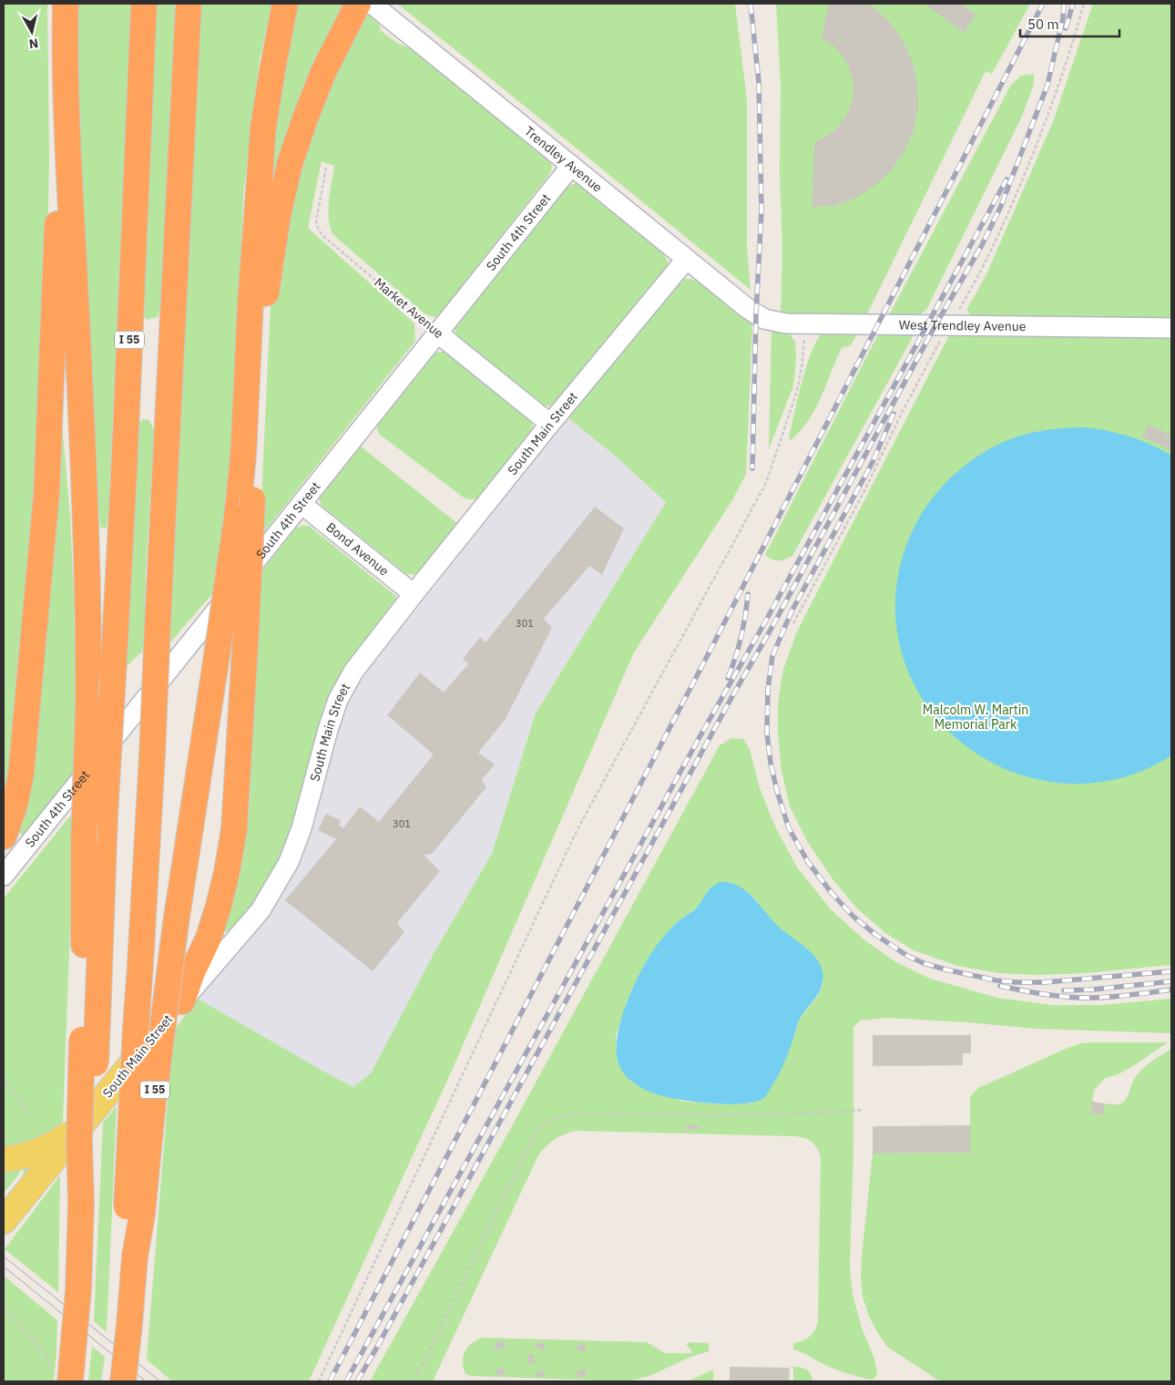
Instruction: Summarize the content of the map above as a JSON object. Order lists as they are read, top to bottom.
{
  "streets": {
    "highway": ["I 55"],
    "main road": ["South Main Street"],
    "street": [
      "Trendley Avenue",
      "South 4th Street",
      "Market Avenue",
      "West Trendley Avenue",
      "Bond Avenue"
    ]
  },
  "crossings": [
    ["Trendley Avenue", "South 4th Street"],
    ["Trendley Avenue", "West Trendley Avenue"],
    ["Trendley Avenue", "South Main Street"],
    ["South 4th Street", "Market Avenue"],
    ["South 4th Street", "Bond Avenue"],
    ["Market Avenue", "South Main Street"],
    ["South Main Street", "Bond Avenue"]
  ],
  "parks": ["Malcolm W. Martin Memorial Park"],
  "house_numbers": ["301", "301"],
  "scale_bar": "50 m",
  "north": "bottom"
}
